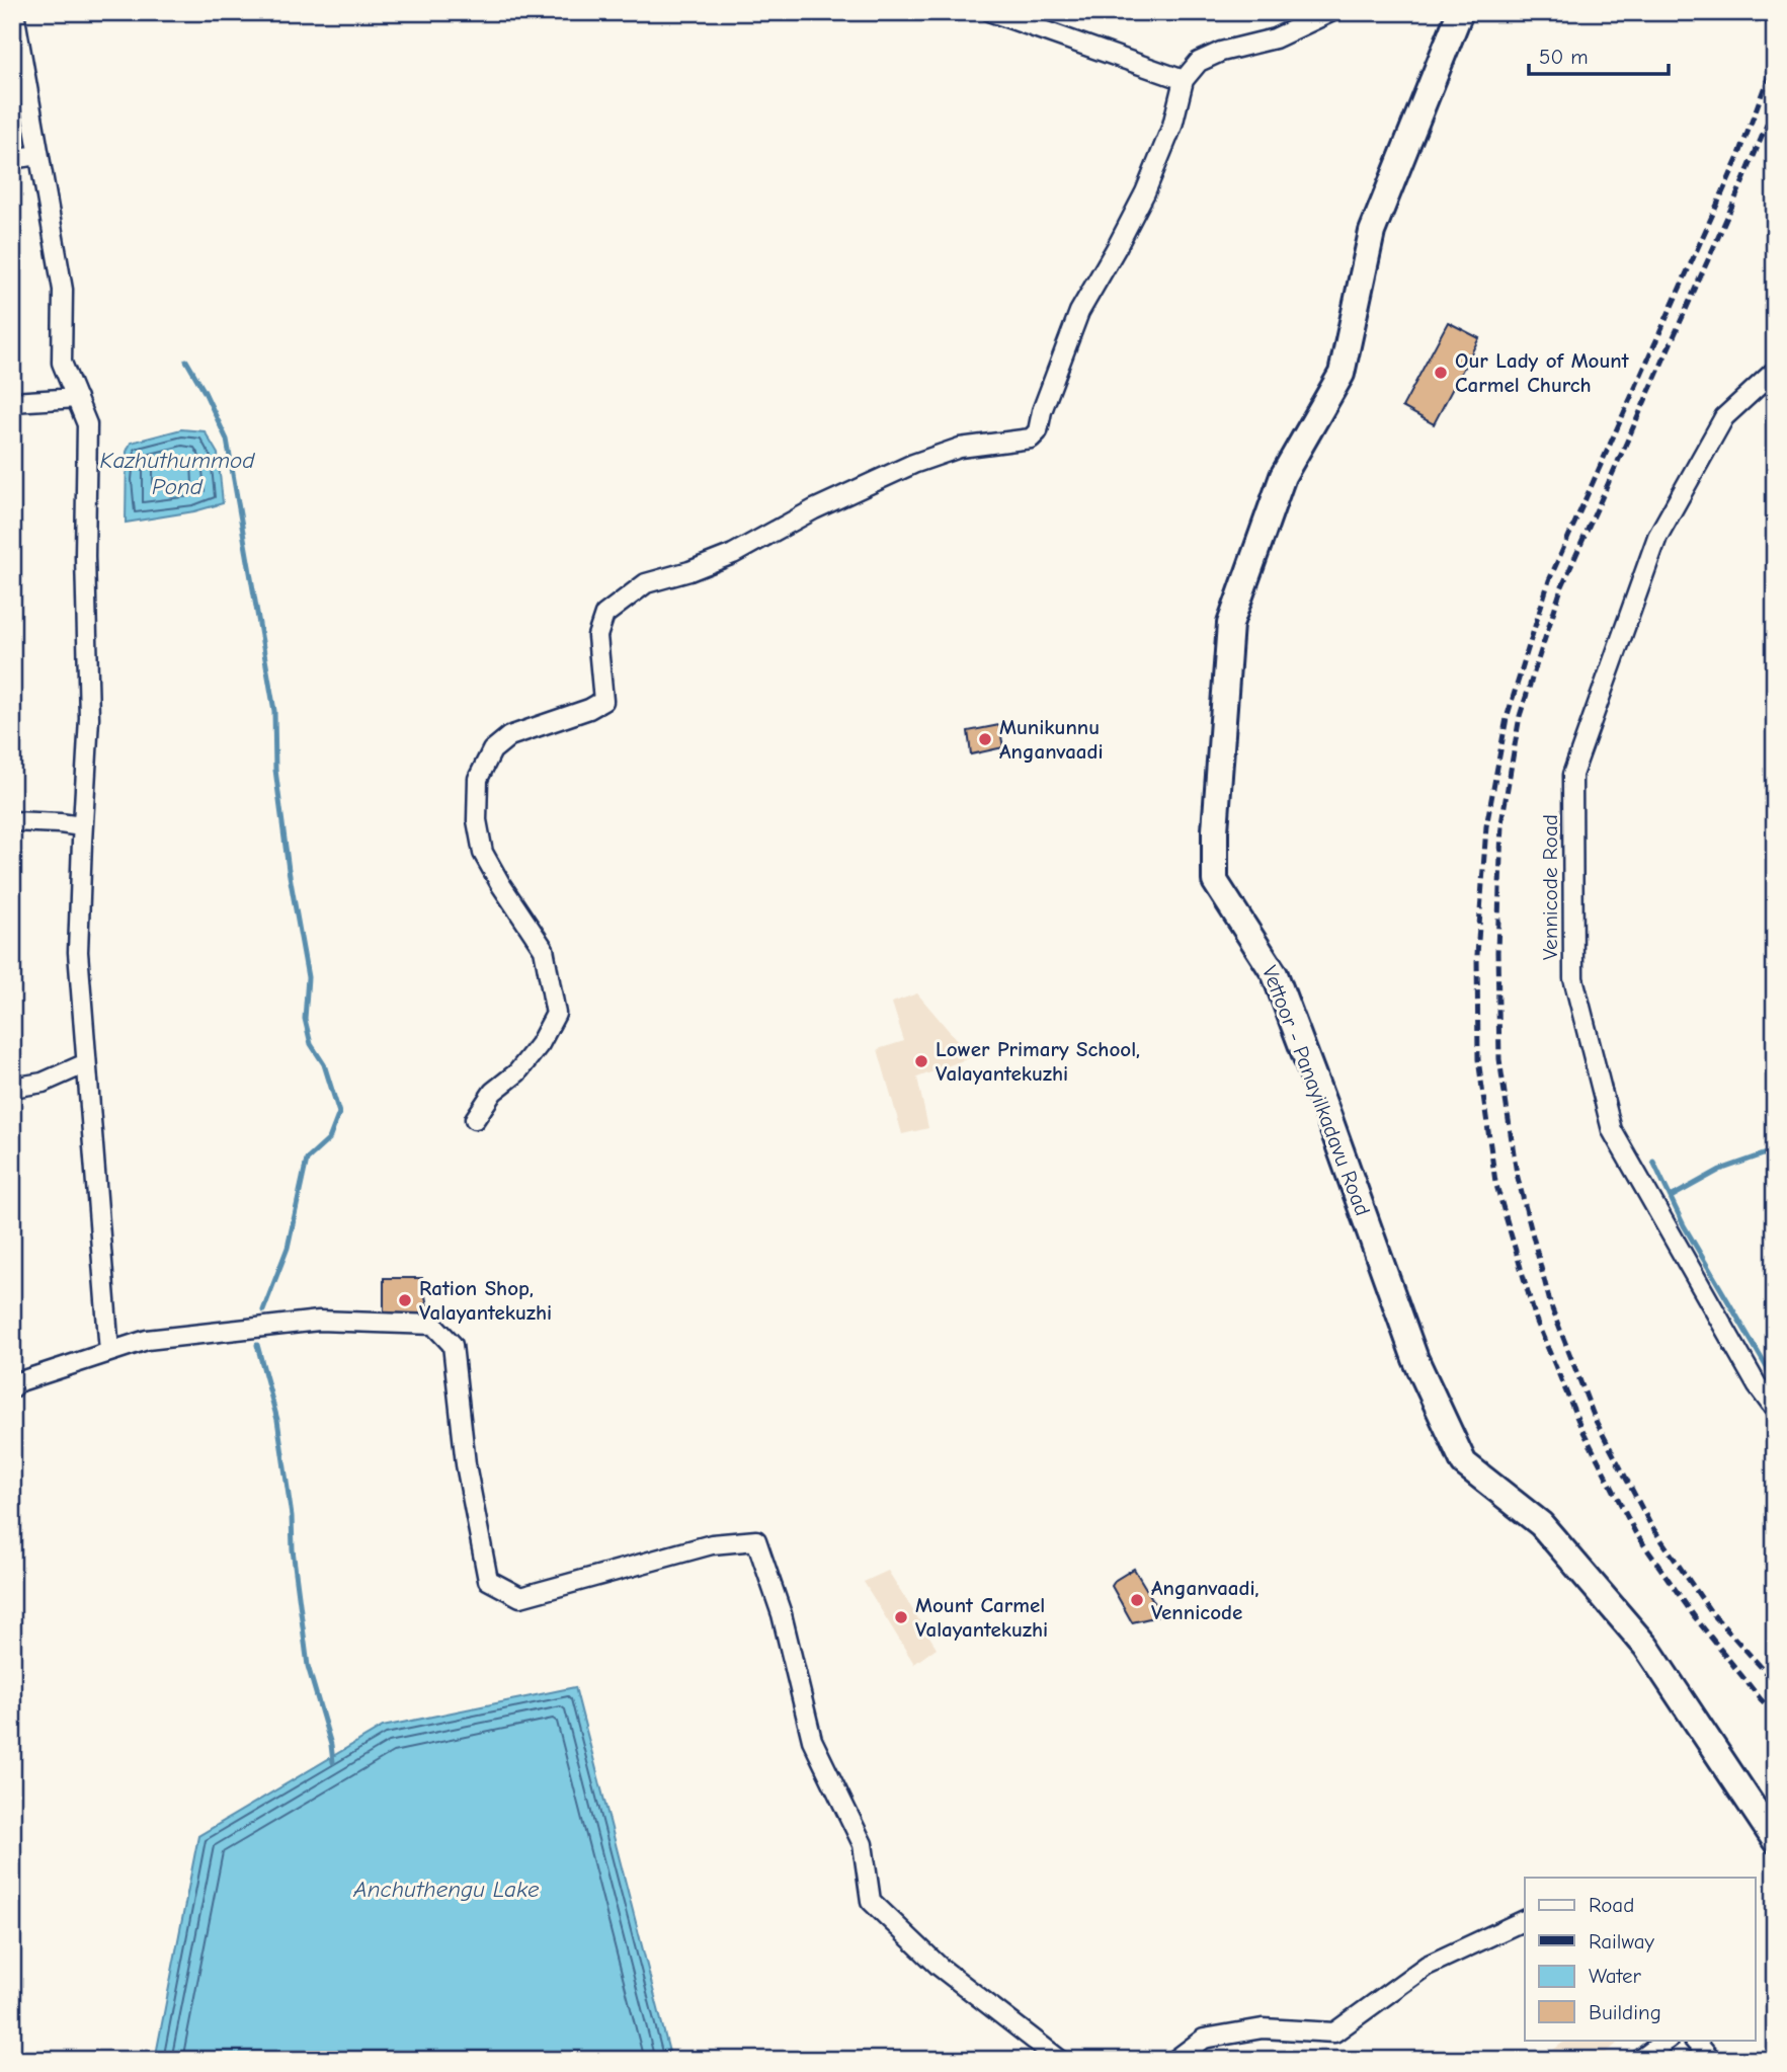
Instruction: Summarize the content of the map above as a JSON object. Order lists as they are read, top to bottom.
{
  "streets": {
    "main road": ["Vettoor - Panayilkadavu Road"],
    "street": ["Vennicode Road"]
  },
  "water": ["Kazhuthummod Pond", "Anchuthengu Lake"],
  "places": [
    "Our Lady of Mount Carmel Church",
    "Munikunnu Anganvaadi",
    "Lower Primary School, Valayantekuzhi",
    "Ration Shop, Valayantekuzhi",
    "Anganvaadi, Vennicode",
    "Mount Carmel Valayantekuzhi"
  ],
  "legend": [
    "Road",
    "Railway",
    "Water",
    "Building"
  ],
  "scale_bar": "50 m"
}
